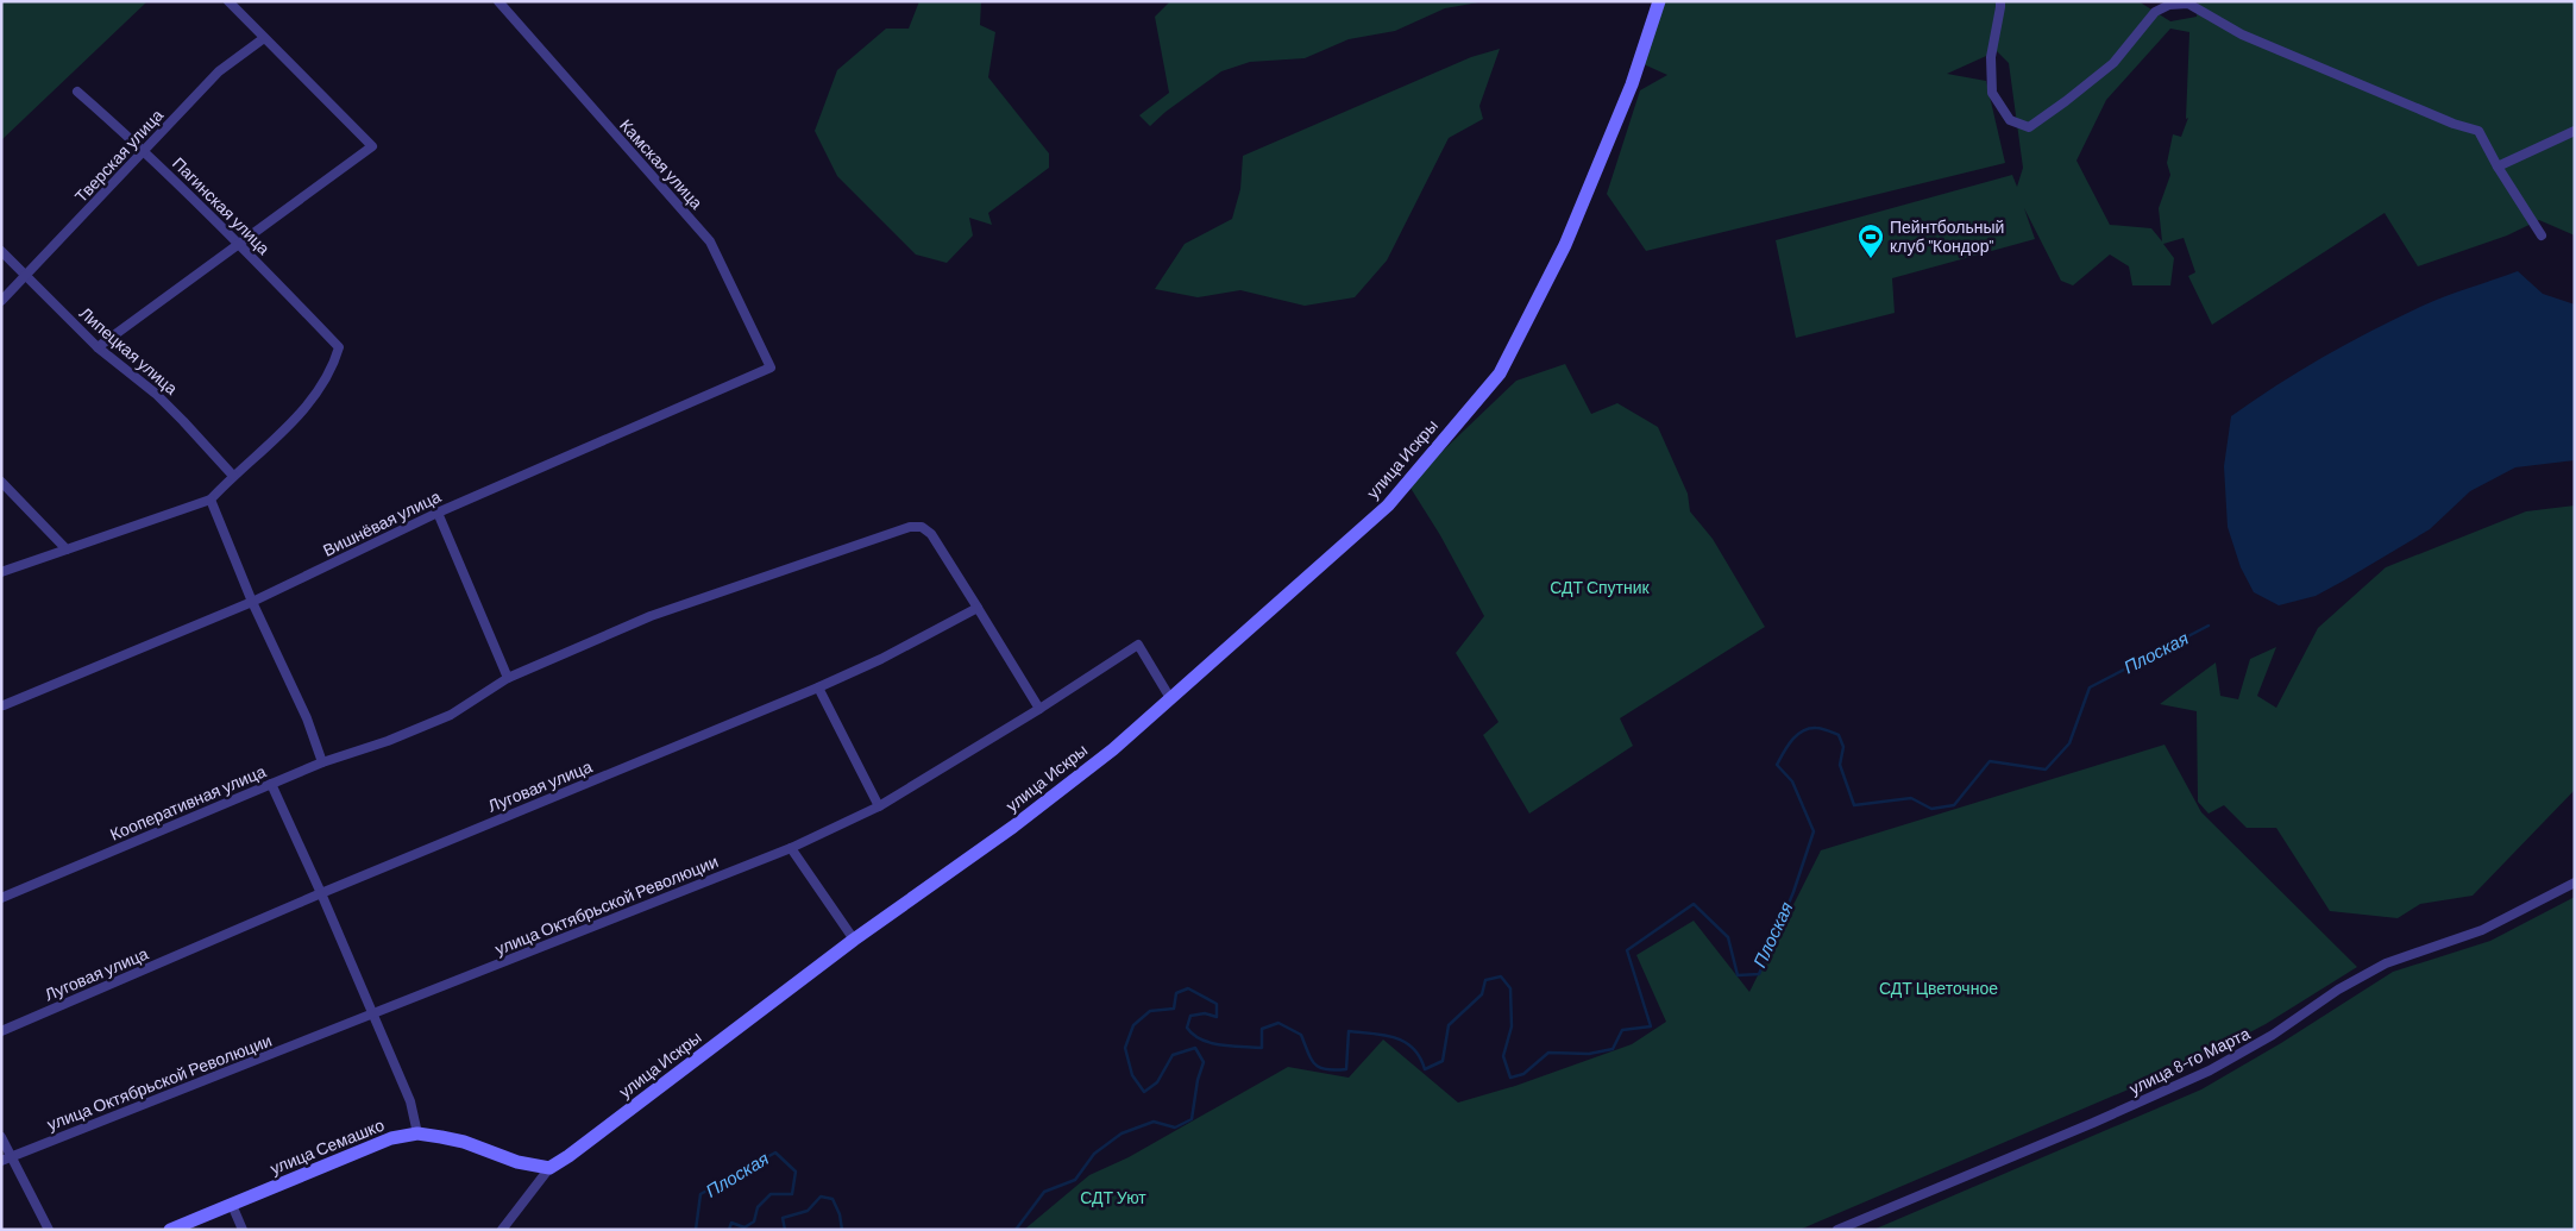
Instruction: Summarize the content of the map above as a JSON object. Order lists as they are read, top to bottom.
{
  "streets": {
    "main road": ["улица Искры", "улица Семашко"],
    "street": [
      "Тверская улица",
      "Камская улица",
      "Пагинская улица",
      "Липецкая улица",
      "Вишнёвая улица",
      "Луговая улица",
      "Кооперативная улица",
      "улица Октябрьской Революции",
      "улица 8-го Марта"
    ]
  },
  "crossings": [
    ["Тверская улица", "Пагинская улица"],
    ["Тверская улица", "Липецкая улица"],
    ["Камская улица", "Вишнёвая улица"],
    ["Пагинская улица", "Липецкая улица"],
    ["улица Искры", "улица Октябрьской Революции"],
    ["улица Искры", "улица Семашко"],
    ["Луговая улица", "Кооперативная улица"]
  ],
  "water": ["Плоская"],
  "parks": ["СДТ Спутник", "СДТ Цветочное", "СДТ Уют"],
  "places": {
    "sports": ["Пейнтбольный клуб \"Кондор\""]
  }
}
